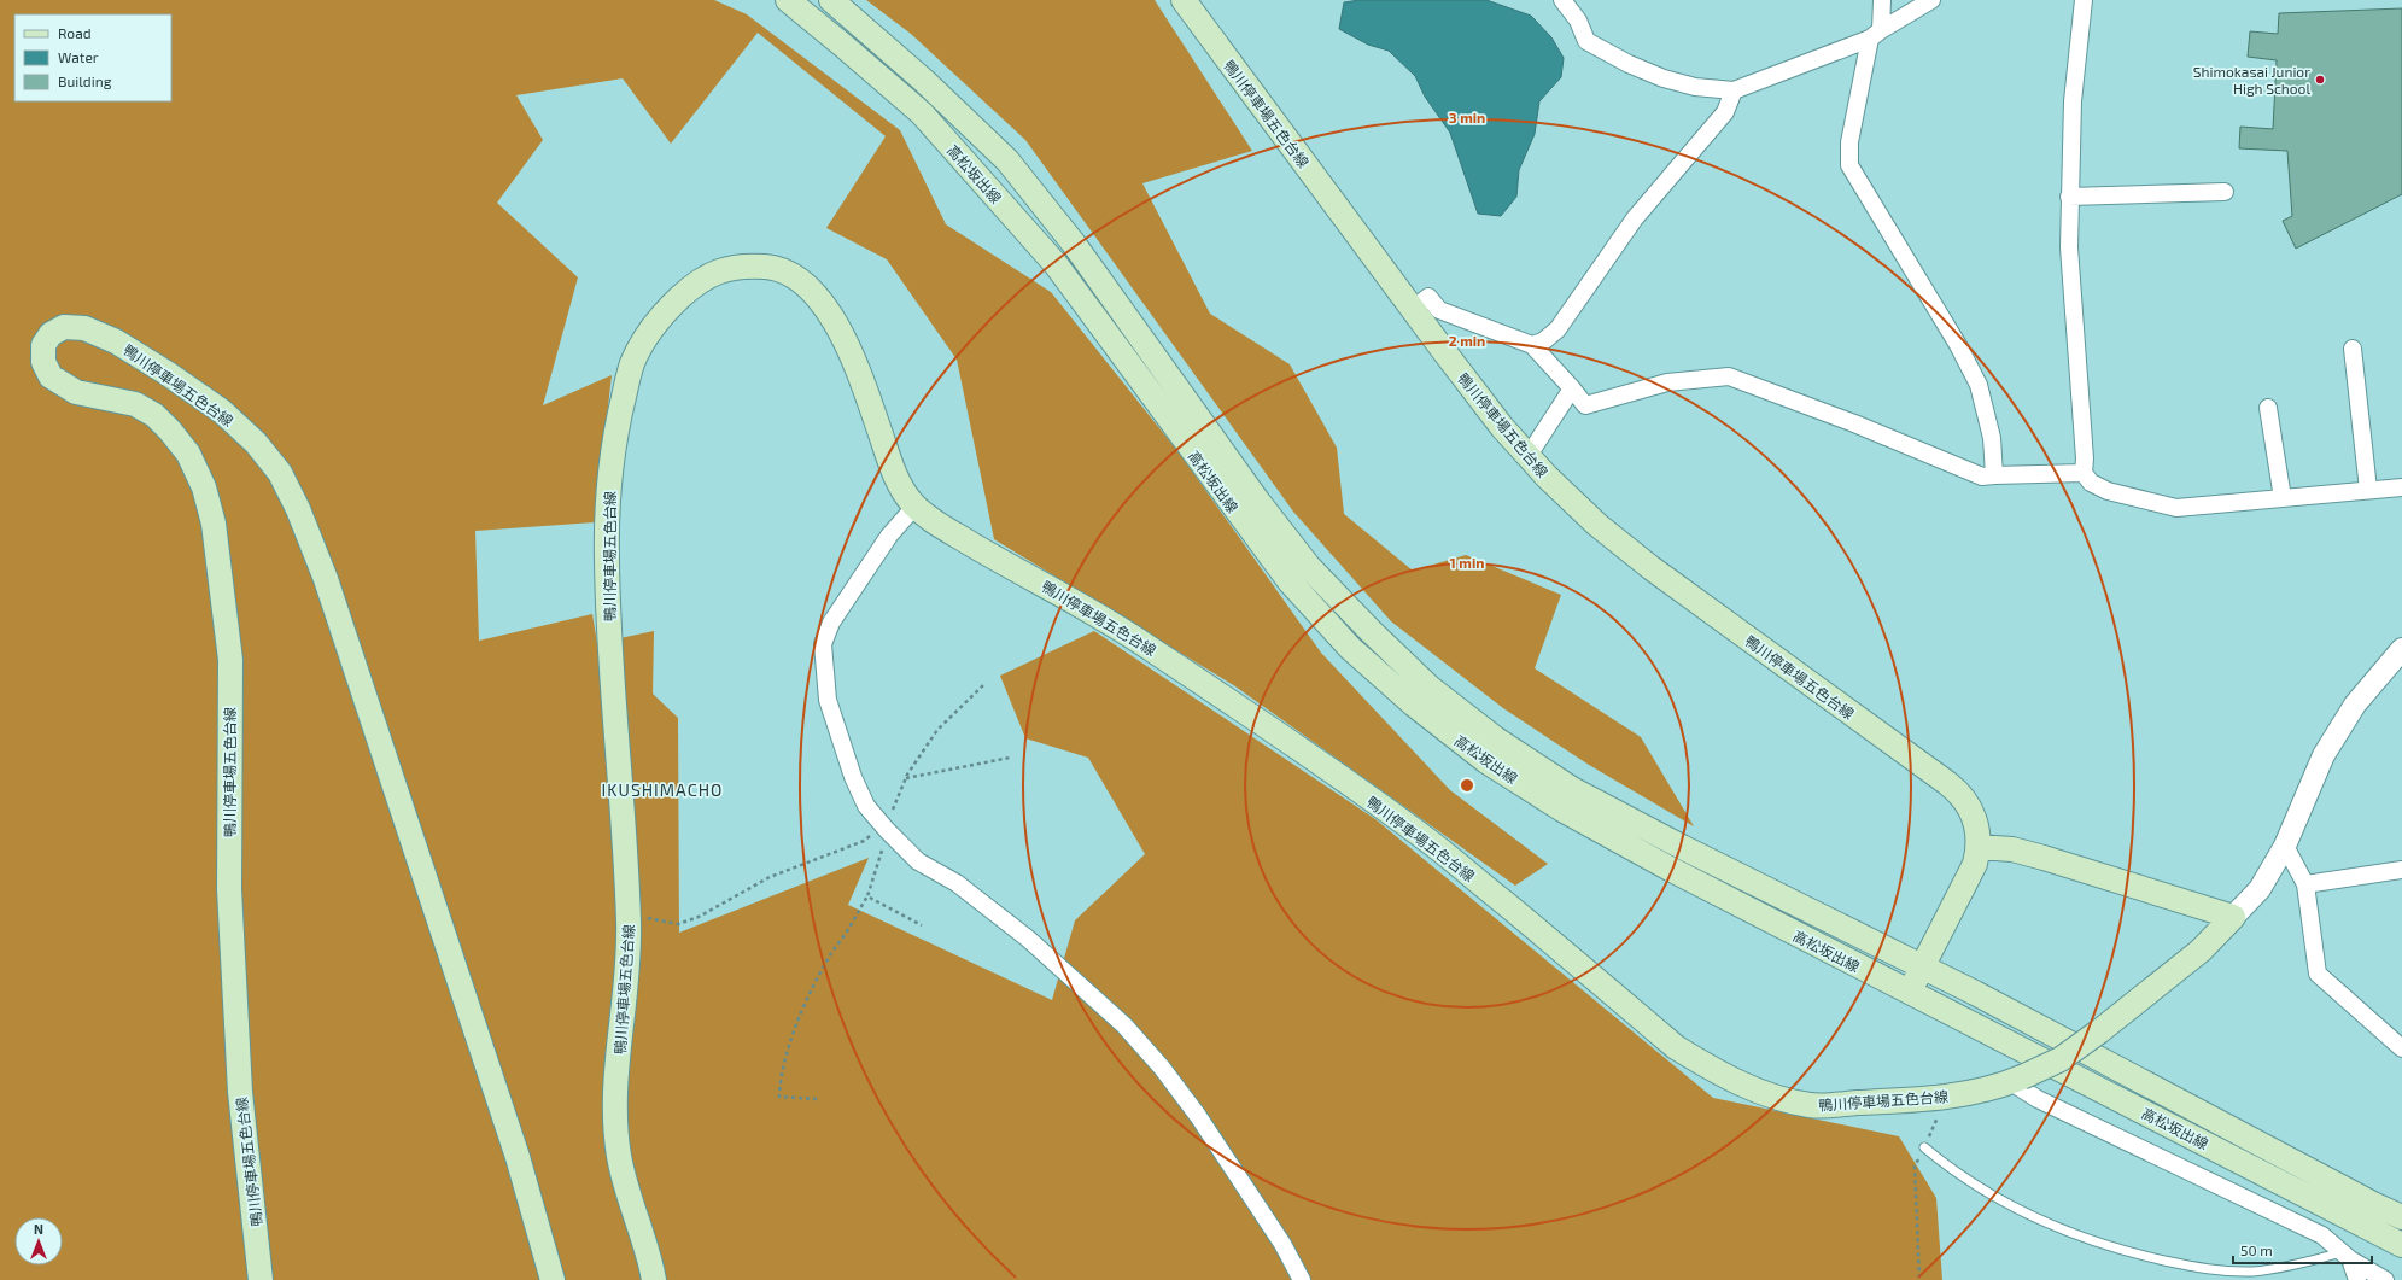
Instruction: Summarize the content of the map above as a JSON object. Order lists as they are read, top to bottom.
{
  "streets": {
    "main road": ["鴨川停車場五色台線", "高松坂出線"]
  },
  "crossings": [
    ["鴨川停車場五色台線", "高松坂出線"]
  ],
  "districts": ["IKUSHIMACHO"],
  "places": ["Shimokasai Junior High School"],
  "legend": ["Road", "Water", "Building"],
  "scale_bar": "50 m",
  "north": "top",
  "rings": ["3 min", "2 min", "1 min"]
}
